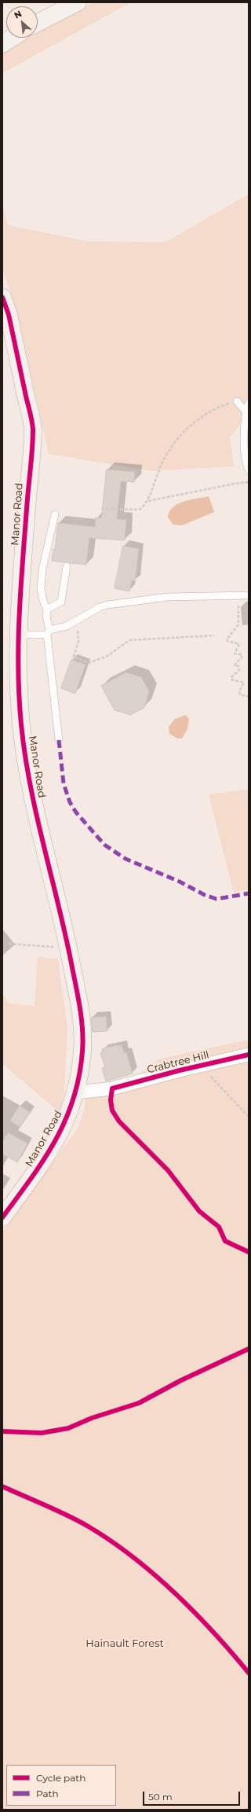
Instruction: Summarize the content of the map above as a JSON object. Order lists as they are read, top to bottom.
{
  "streets": {
    "street": ["Manor Road", "Crabtree Hill"]
  },
  "crossings": [
    ["Manor Road", "Crabtree Hill"]
  ],
  "parks": ["Hainault Forest"],
  "legend": ["Cycle path", "Path"],
  "scale_bar": "50 m",
  "north": "top left"
}
